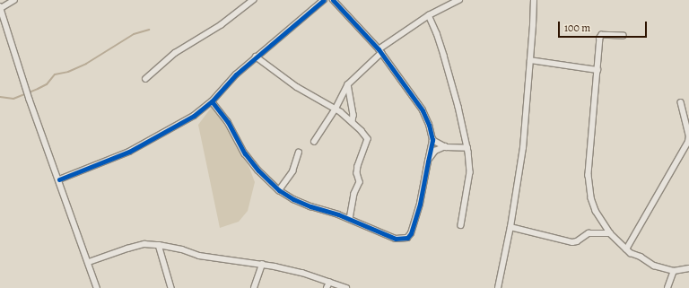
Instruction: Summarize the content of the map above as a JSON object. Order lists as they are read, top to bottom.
{
  "scale_bar": "100 m"
}
